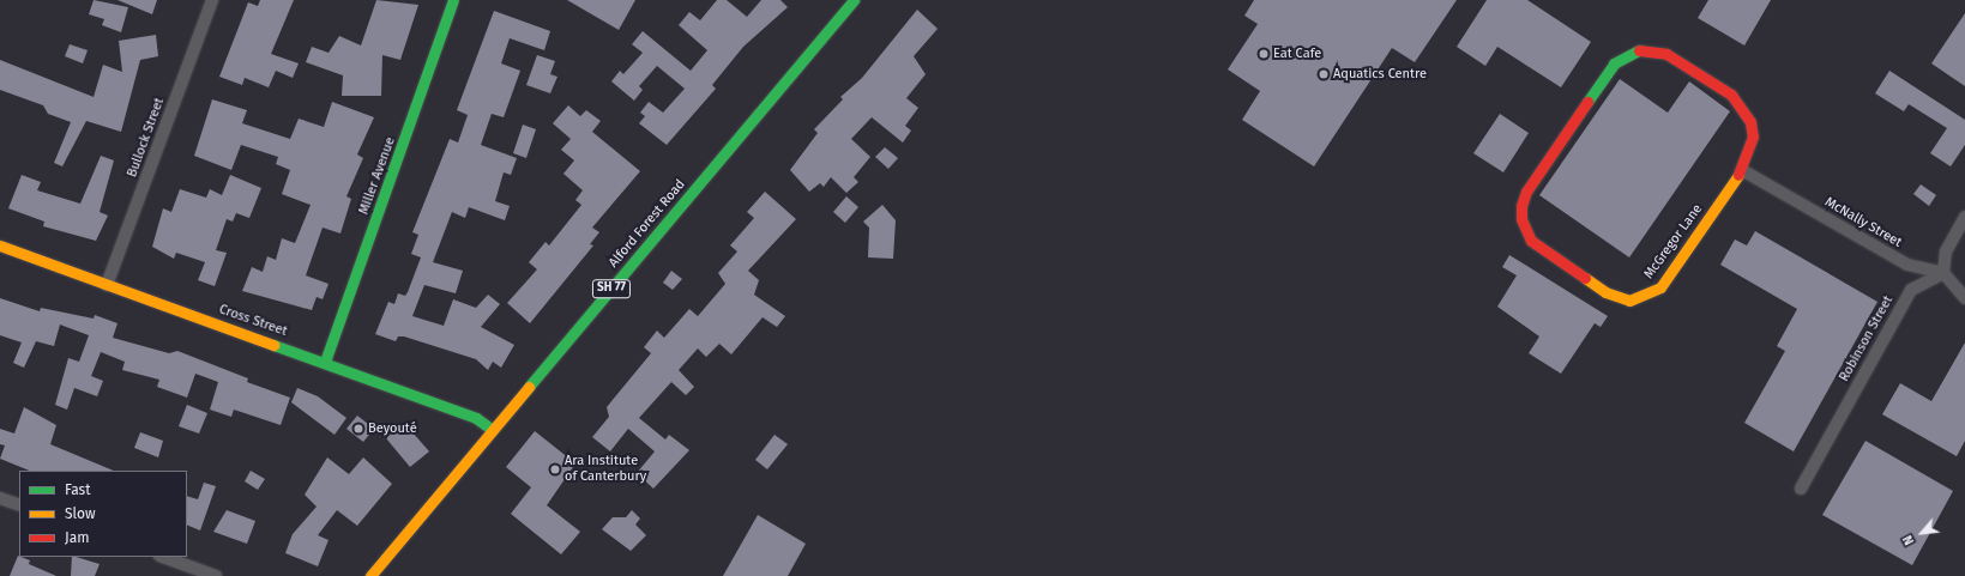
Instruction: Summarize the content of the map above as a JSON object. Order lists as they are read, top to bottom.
{
  "streets": {
    "street": [
      "Bullock Street",
      "Miller Avenue",
      "McNally Street",
      "Alford Forest Road",
      "McGregor Lane",
      "SH 77",
      "Cross Street",
      "Robinson Street"
    ]
  },
  "crossings": [
    ["Bullock Street", "Cross Street"],
    ["Miller Avenue", "Cross Street"],
    ["McNally Street", "McGregor Lane"],
    ["McNally Street", "Robinson Street"],
    ["Alford Forest Road", "Cross Street"]
  ],
  "places": [
    "Eat Cafe",
    "Aquatics Centre",
    "Beyouté",
    "Ara Institute of Canterbury"
  ],
  "legend": ["Fast", "Slow", "Jam"],
  "north": "bottom left"
}
